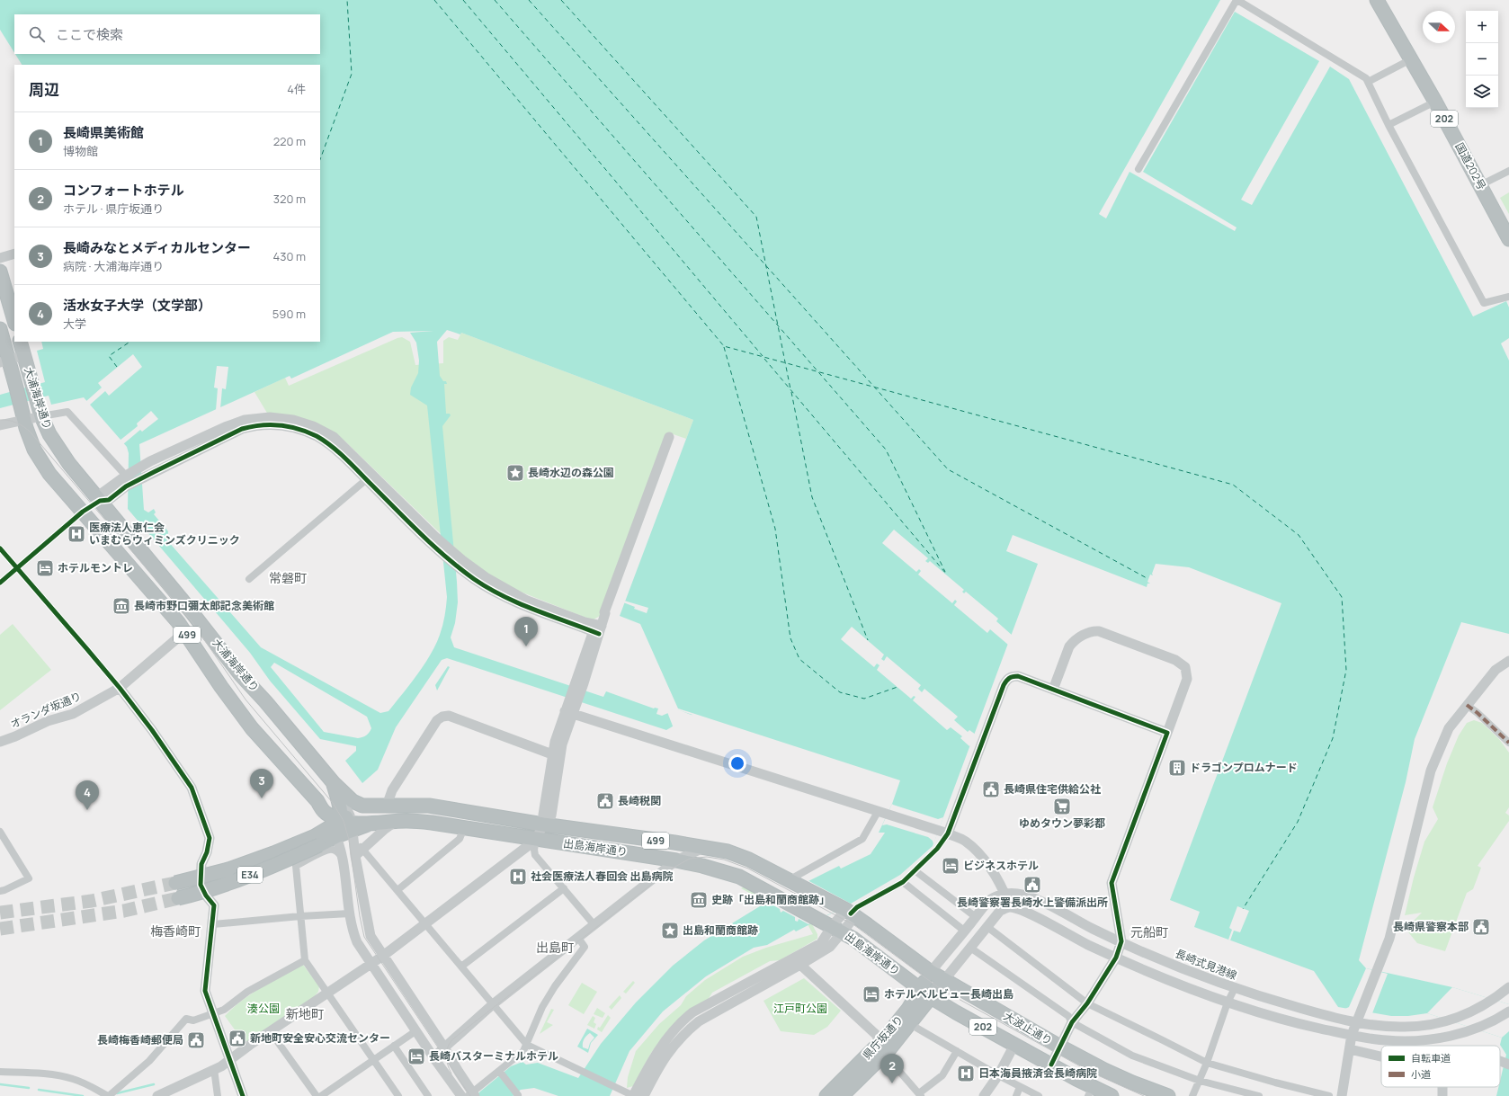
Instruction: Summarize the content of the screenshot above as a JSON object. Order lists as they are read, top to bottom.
{
  "streets": {
    "highway": [
      "202",
      "国道202号",
      "大浦海岸通り",
      "499",
      "出島海岸通り",
      "E34",
      "大波止通り",
      "県庁坂通り"
    ],
    "street": ["オランダ坂通り", "長崎式見港線"]
  },
  "crossings": [
    ["大浦海岸通り", "オランダ坂通り"],
    ["大浦海岸通り", "出島海岸通り"],
    ["大浦海岸通り", "E34"],
    ["出島海岸通り", "E34"],
    ["出島海岸通り", "長崎式見港線"],
    ["出島海岸通り", "大波止通り"],
    ["出島海岸通り", "県庁坂通り"],
    ["長崎式見港線", "大波止通り"],
    ["長崎式見港線", "県庁坂通り"],
    ["大波止通り", "県庁坂通り"]
  ],
  "districts": [
    "常磐町",
    "梅香崎町",
    "元船町",
    "出島町",
    "新地町"
  ],
  "parks": ["湊公園", "江戸町公園"],
  "places": {
    "place": ["長崎水辺の森公園", "出島和蘭商館跡"],
    "hospital": ["医療法人恵仁会 いまむらウィミンズクリニック", "社会医療法人春回会 出島病院", "日本海員掖済会長崎病院"],
    "hotel": [
      "ホテルモントレ",
      "ビジネスホテル",
      "ホテルベルビュー長崎出島",
      "長崎バスターミナルホテル"
    ],
    "museum": ["長崎市野口彌太郎記念美術館", "史跡「出島和蘭商館跡」"],
    "building": ["ドラゴンプロムナード"],
    "public building": [
      "長崎県住宅供給公社",
      "長崎税関",
      "長崎警察署長崎水上警備派出所",
      "長崎県警察本部",
      "新地町安全安心交流センター",
      "長崎梅香崎郵便局"
    ],
    "supermarket": ["ゆめタウン夢彩都"]
  },
  "legend": ["自転車道", "小道"],
  "north": "right",
  "page": {
    "map_buttons": ["+", "−"],
    "search": "ここで検索",
    "heading": ["周辺", "4件"],
    "list": [
      {
        "mark": "1",
        "name": "長崎県美術館",
        "note": "博物館",
        "value": "220 m"
      },
      {
        "mark": "2",
        "name": "コンフォートホテル",
        "note": "ホテル · 県庁坂通り",
        "value": "320 m"
      },
      {
        "mark": "3",
        "name": "長崎みなとメディカルセンター",
        "note": "病院 · 大浦海岸通り",
        "value": "430 m"
      },
      {
        "mark": "4",
        "name": "活水女子大学（文学部）",
        "note": "大学",
        "value": "590 m"
      }
    ],
    "pins": [
      "1",
      "3",
      "4",
      "2"
    ]
  }
}
